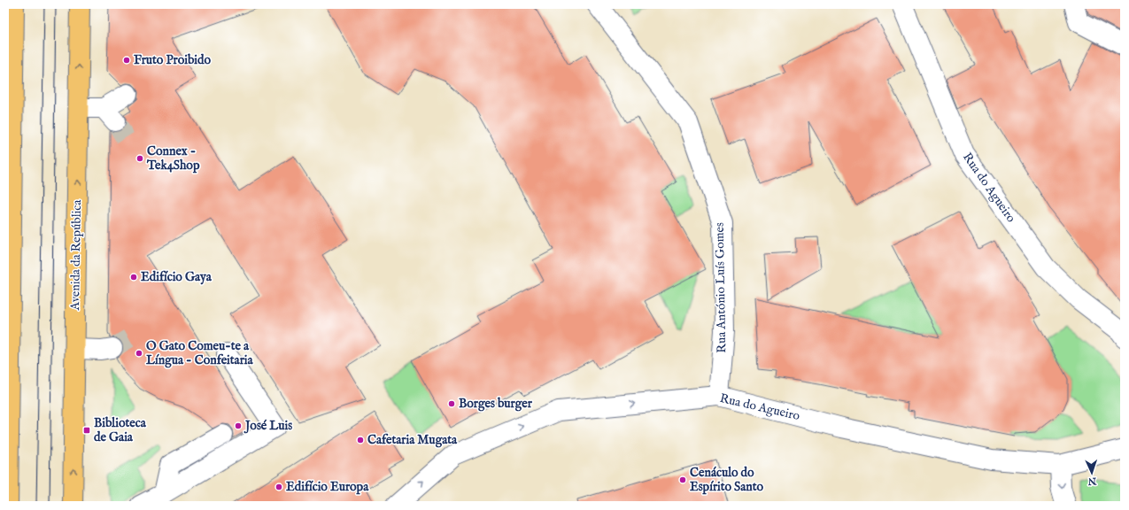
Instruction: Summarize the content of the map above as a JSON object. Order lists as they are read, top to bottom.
{
  "streets": {
    "main road": ["Avenida da República"],
    "street": ["Rua do Agueiro", "Rua António Luís Gomes"]
  },
  "crossings": [
    ["Rua do Agueiro", "Rua António Luís Gomes"]
  ],
  "places": {
    "other": [
      "Fruto Proibido",
      "Connex - Tek4Shop",
      "Edifício Gaya",
      "O Gato Comeu-te a Língua - Confeitaria",
      "Borges burger",
      "José Luis",
      "Cafetaria Mugata",
      "Cenáculo do Espírito Santo",
      "Edifício Europa"
    ],
    "transit": ["Biblioteca de Gaia"]
  },
  "north": "bottom"
}
